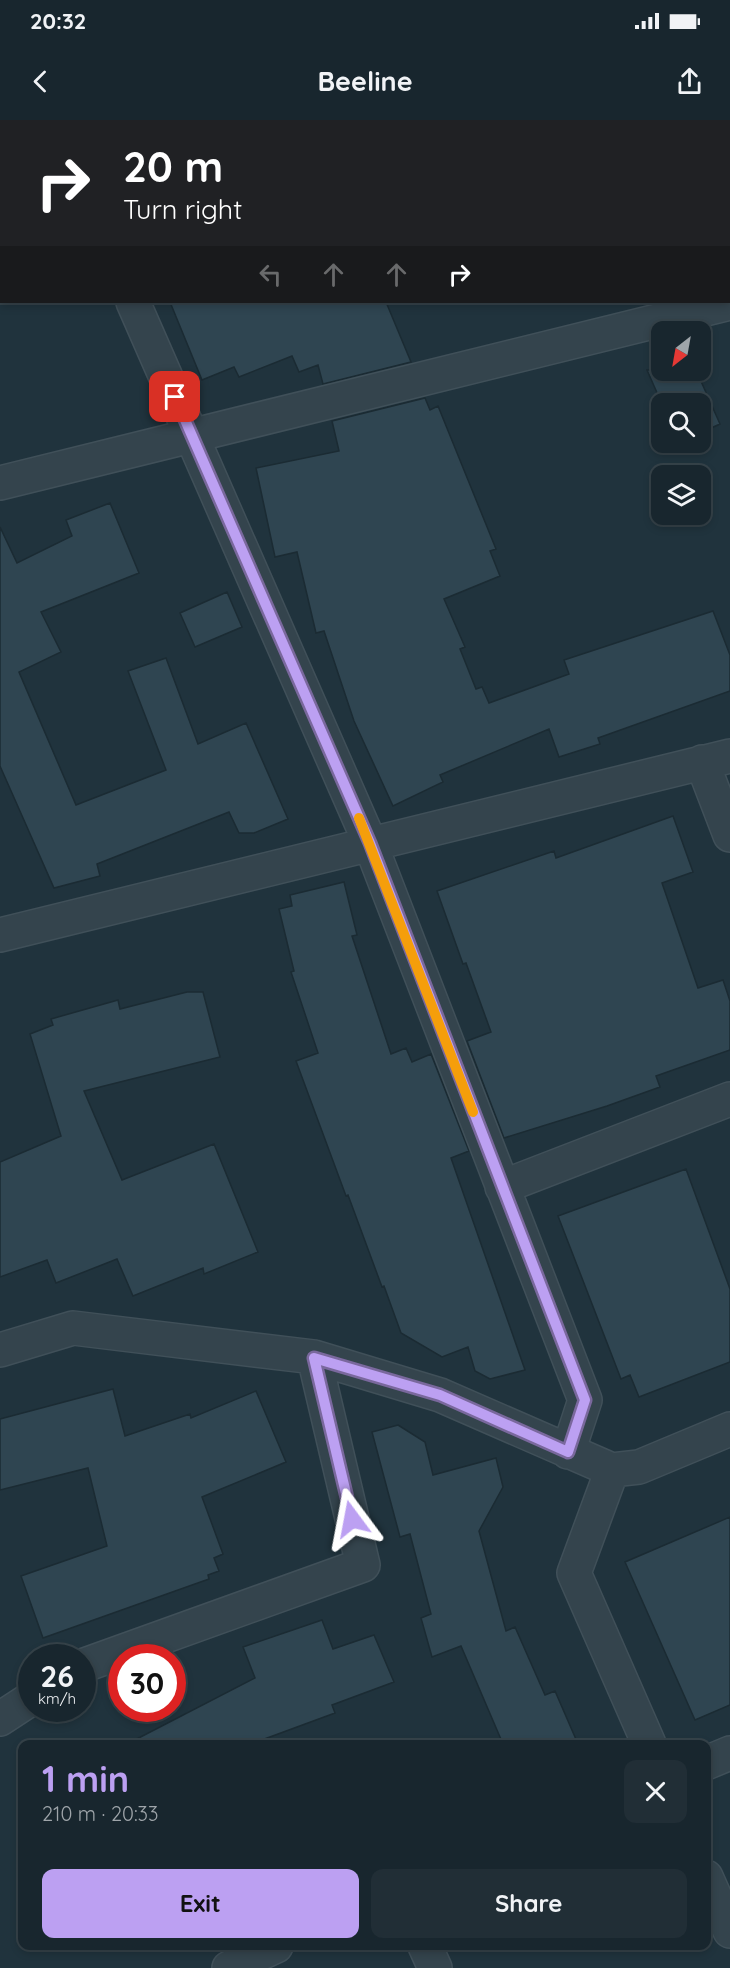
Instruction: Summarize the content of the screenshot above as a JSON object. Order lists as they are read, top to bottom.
{
  "north": "bottom left",
  "page": {
    "status": "20:32",
    "header": "Beeline",
    "turn": ["20 m", "Turn right"],
    "speed": "26 km/h",
    "limit": "30",
    "heading": ["1 min", "210 m · 20:33"],
    "buttons": ["Exit", "Share"]
  }
}
